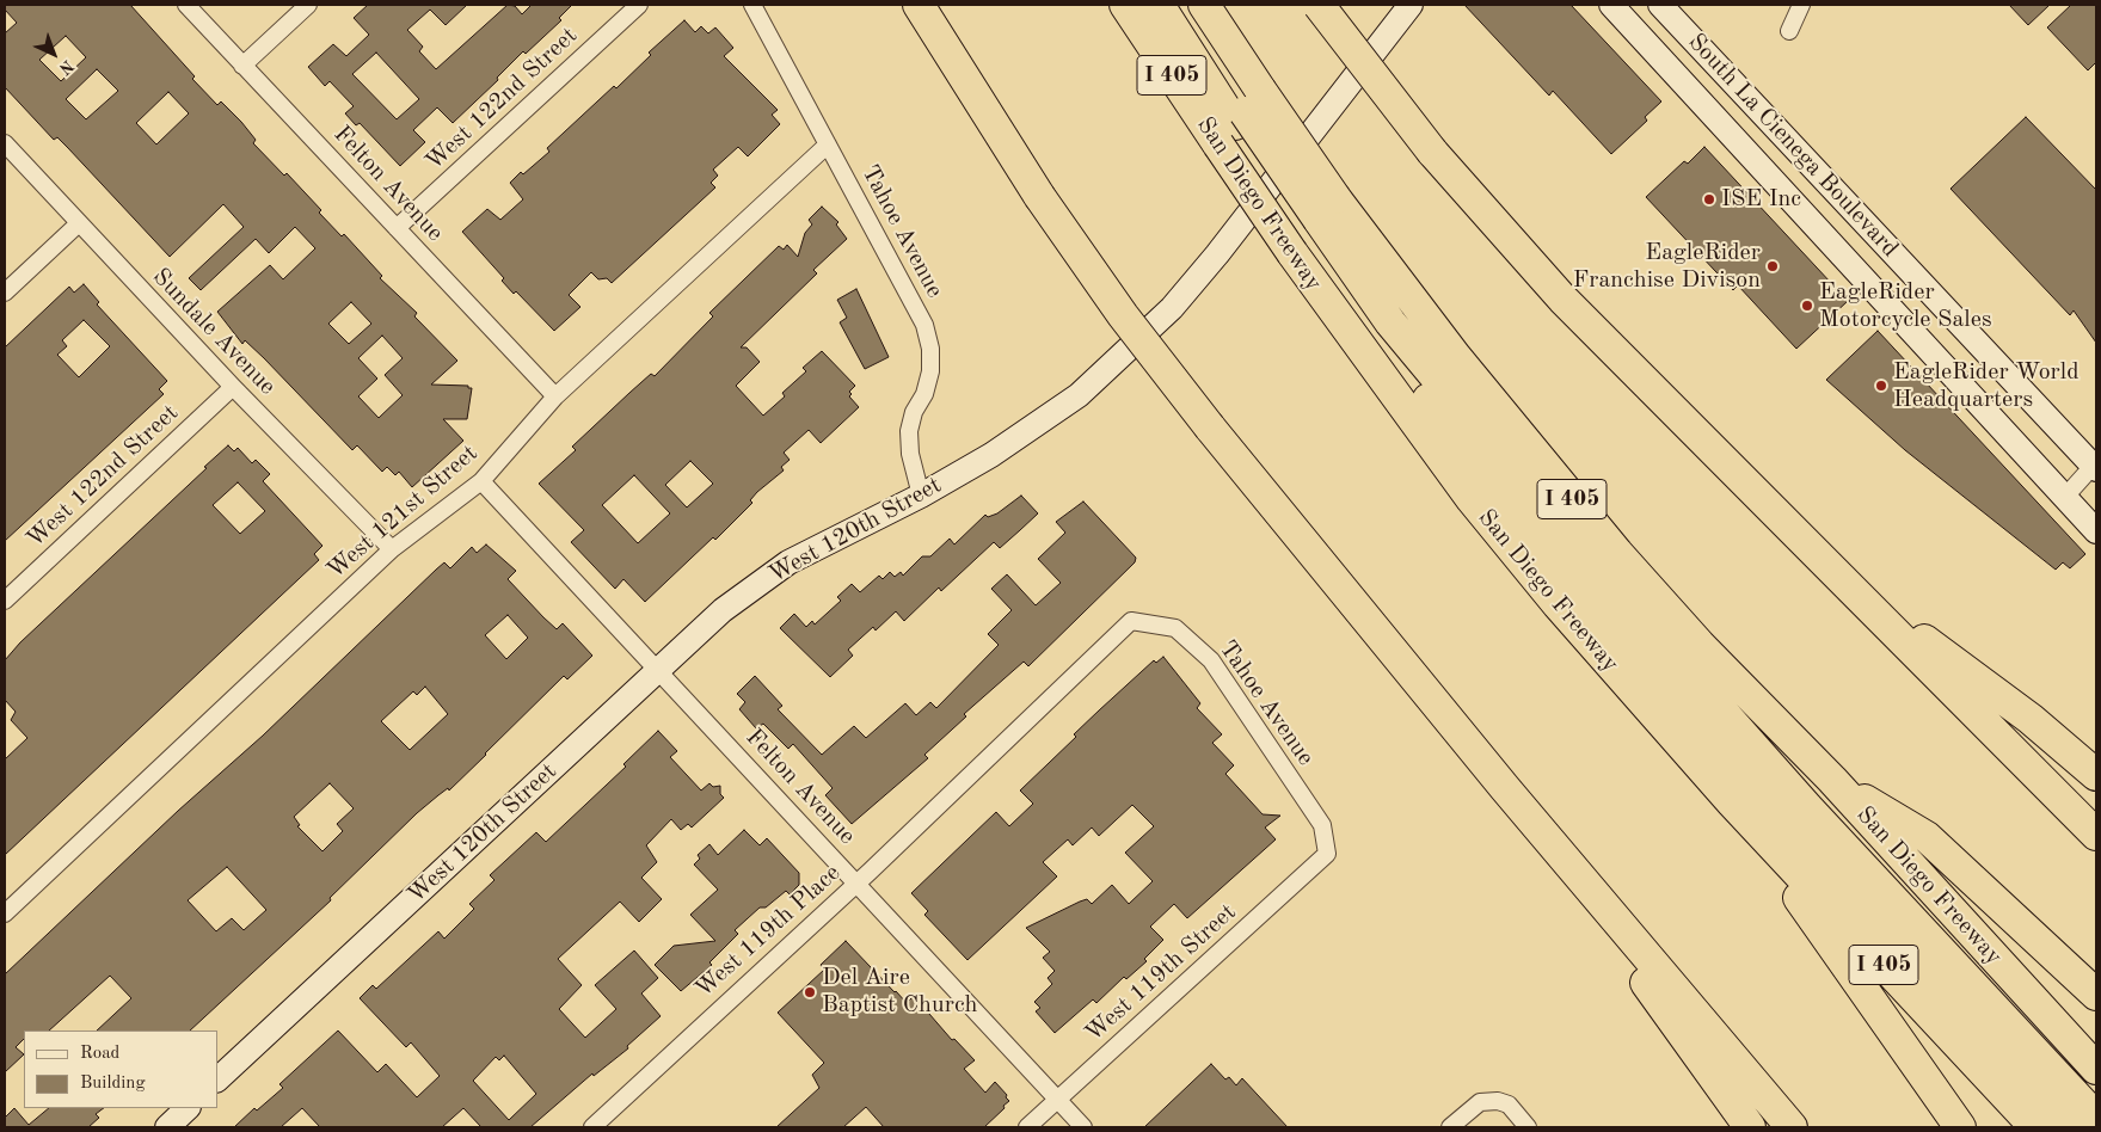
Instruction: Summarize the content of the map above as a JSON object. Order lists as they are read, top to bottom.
{
  "streets": {
    "highway": ["I 405", "San Diego Freeway"],
    "main road": ["South La Cienega Boulevard", "West 120th Street"],
    "street": [
      "West 122nd Street",
      "Felton Avenue",
      "Tahoe Avenue",
      "Sundale Avenue",
      "West 121st Street",
      "West 119th Place",
      "West 119th Street"
    ]
  },
  "crossings": [
    ["West 122nd Street", "Felton Avenue"],
    ["West 122nd Street", "Sundale Avenue"],
    ["Felton Avenue", "West 121st Street"],
    ["Felton Avenue", "West 120th Street"],
    ["Felton Avenue", "West 119th Place"],
    ["Felton Avenue", "West 119th Street"],
    ["Tahoe Avenue", "West 121st Street"],
    ["Tahoe Avenue", "West 120th Street"],
    ["Tahoe Avenue", "West 119th Place"],
    ["Tahoe Avenue", "West 119th Street"],
    ["Sundale Avenue", "West 121st Street"]
  ],
  "places": [
    "ISE Inc",
    "EagleRider Franchise Divison",
    "EagleRider Motorcycle Sales",
    "EagleRider World Headquarters",
    "Del Aire Baptist Church"
  ],
  "legend": ["Road", "Building"],
  "north": "bottom right"
}
